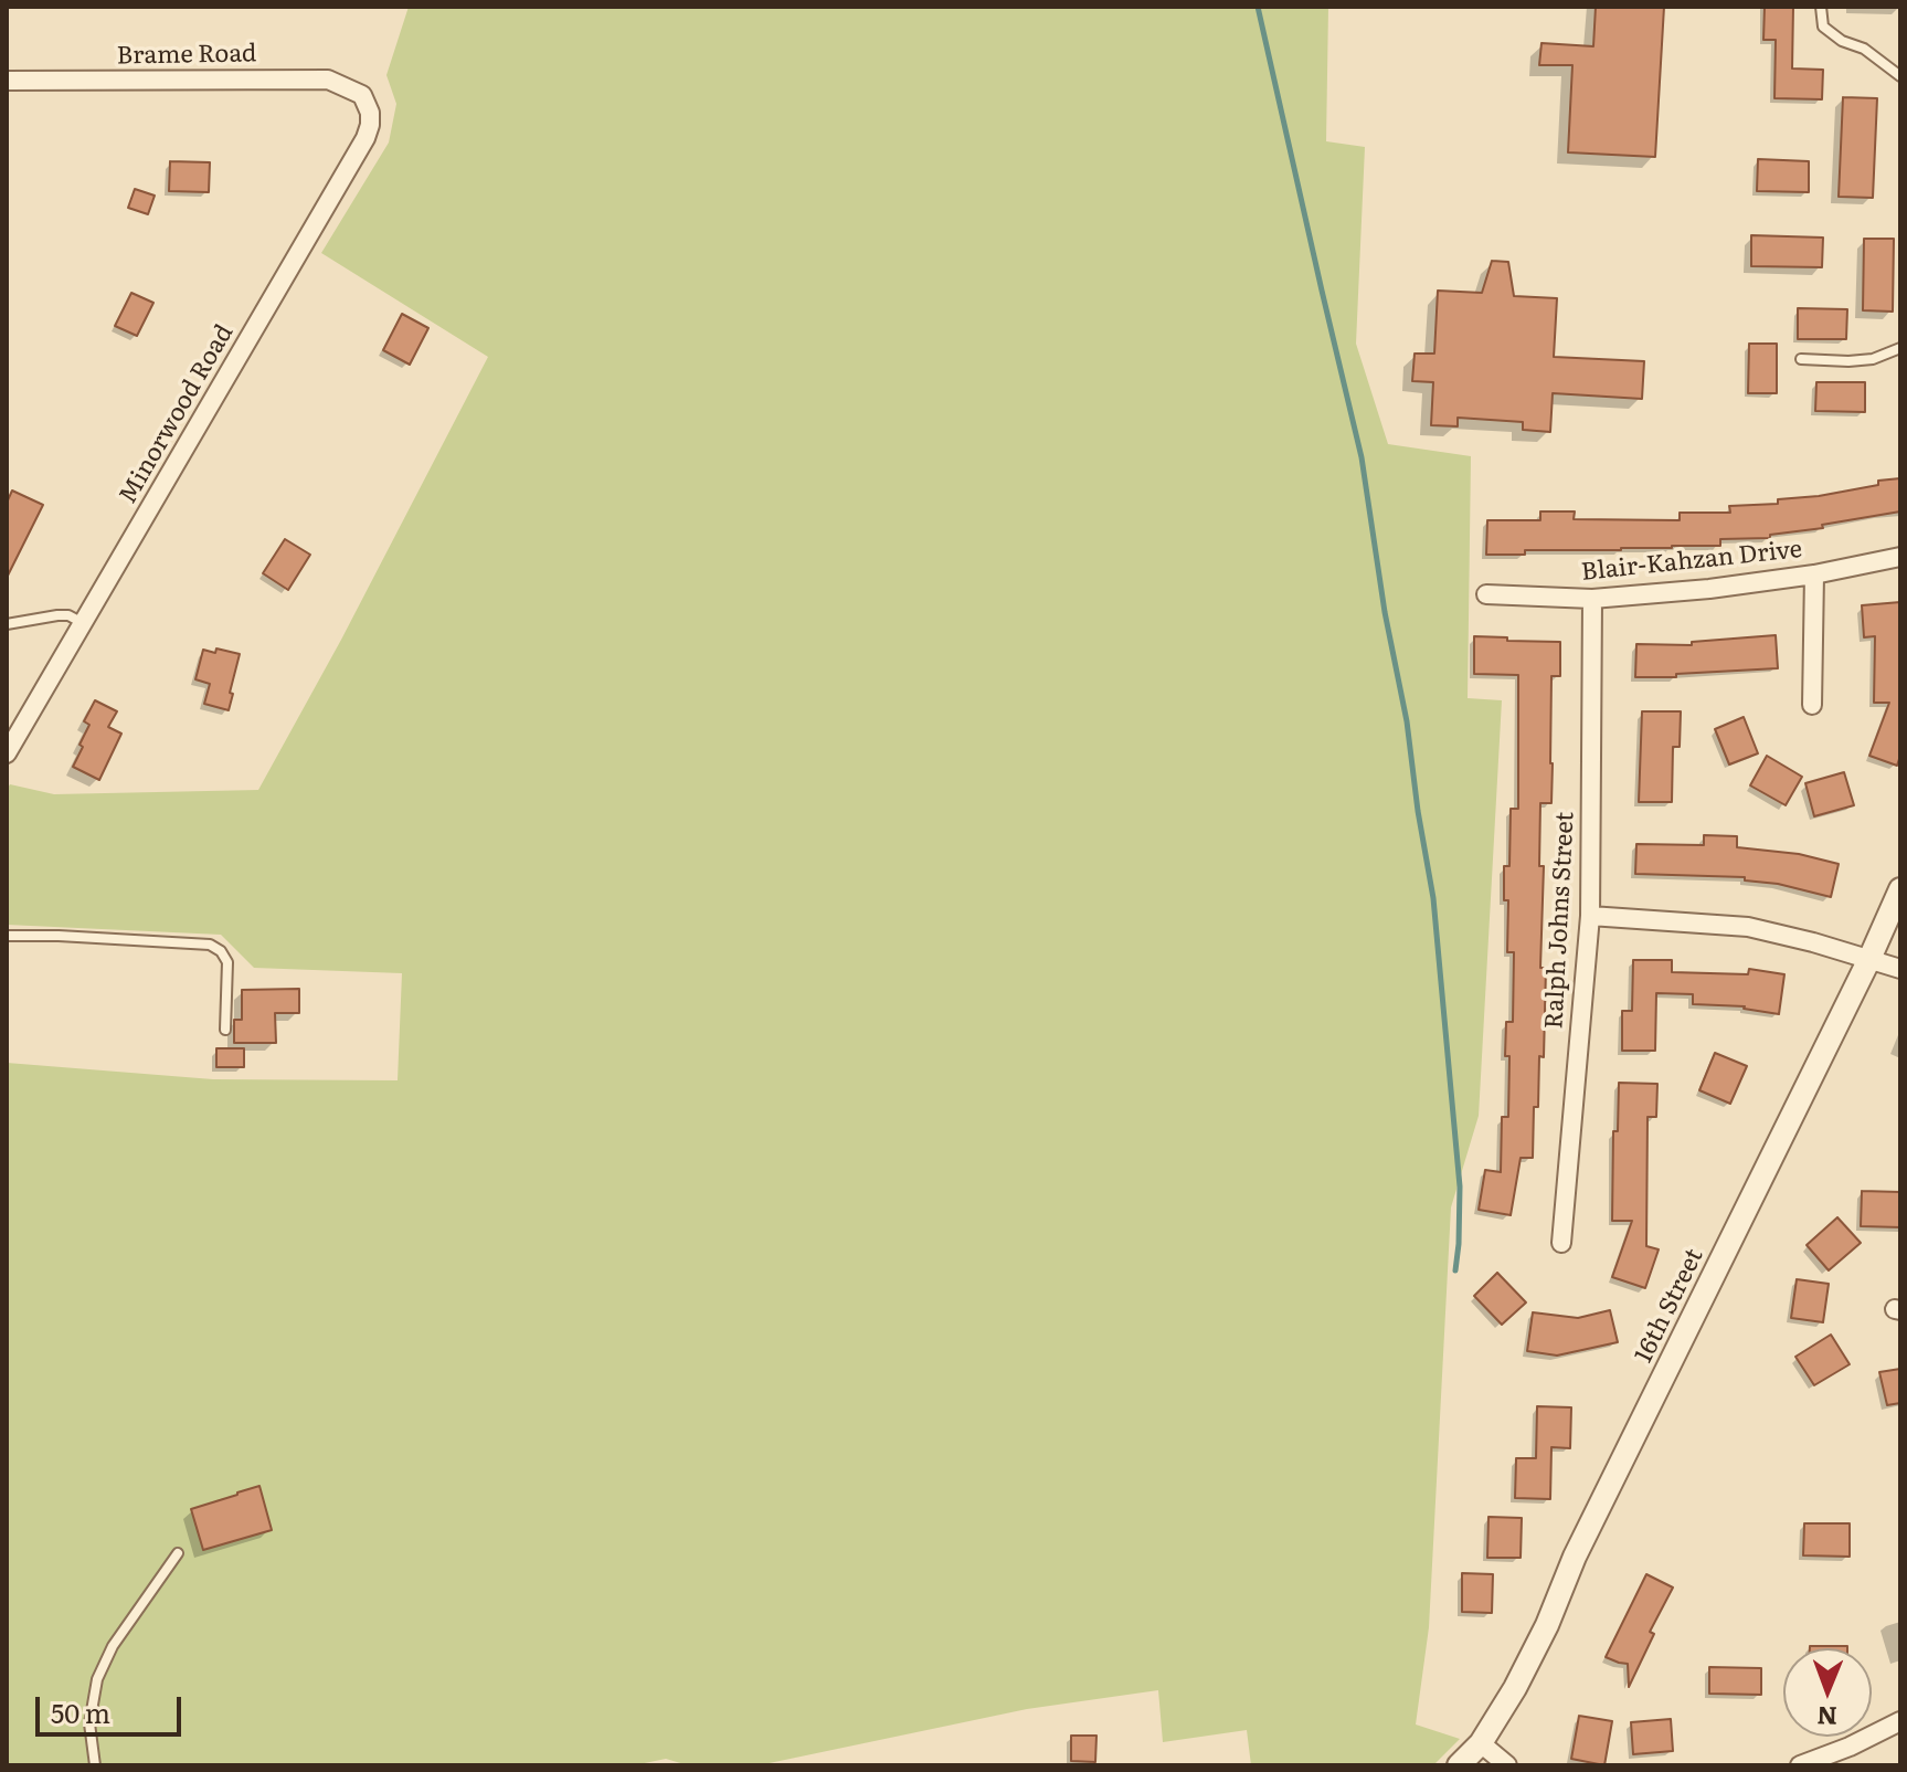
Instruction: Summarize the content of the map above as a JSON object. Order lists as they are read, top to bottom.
{
  "streets": {
    "street": [
      "Brame Road",
      "Minorwood Road",
      "Blair-Kahzan Drive",
      "Ralph Johns Street",
      "16th Street"
    ]
  },
  "crossings": [
    ["Brame Road", "Minorwood Road"],
    ["Blair-Kahzan Drive", "Ralph Johns Street"]
  ],
  "scale_bar": "50 m",
  "north": "bottom"
}
